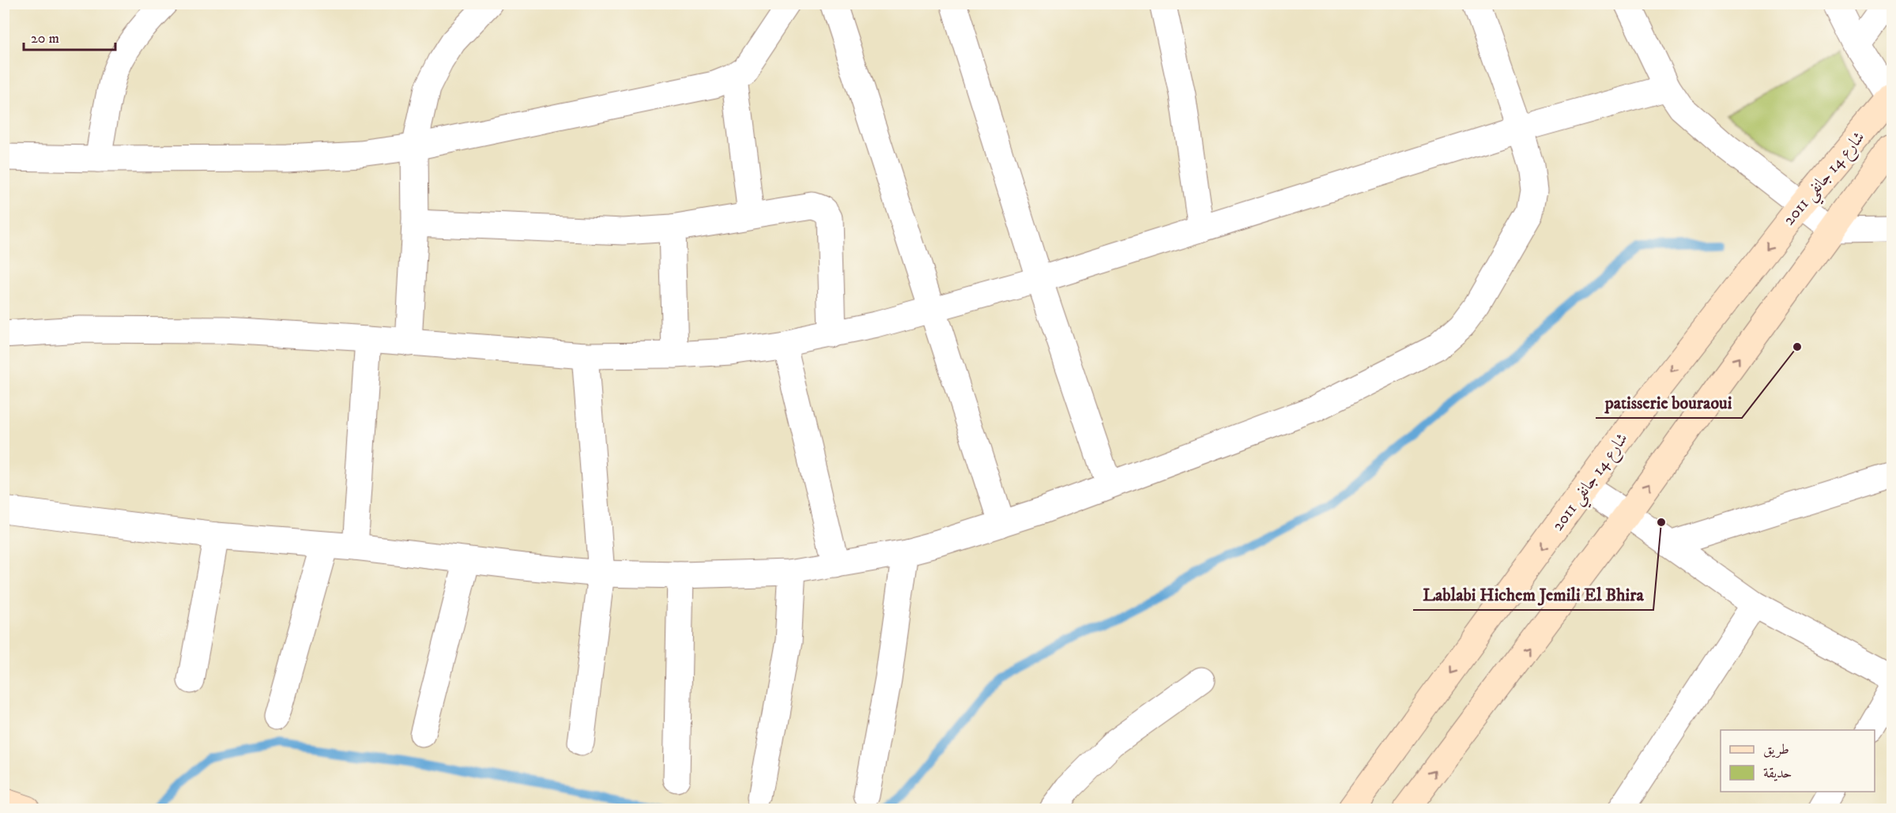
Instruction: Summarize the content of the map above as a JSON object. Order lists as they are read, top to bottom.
{
  "streets": {
    "main road": ["شارع 14 جانفي 2011"]
  },
  "places": ["patisserie bouraoui", "Lablabi Hichem Jemili El Bhira"],
  "legend": ["طريق", "حديقة"],
  "scale_bar": "20 m"
}
